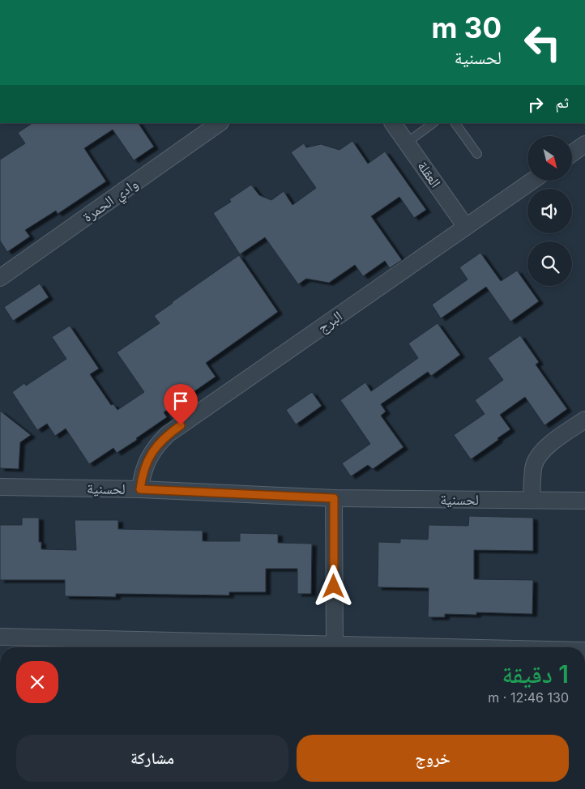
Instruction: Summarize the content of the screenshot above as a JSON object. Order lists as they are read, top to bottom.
{
  "streets": {
    "street": [
      "العقلة",
      "وادي الحمرة",
      "البرج",
      "لحسنية"
    ]
  },
  "crossings": [
    ["العقلة", "البرج"],
    ["البرج", "لحسنية"]
  ],
  "north": "bottom right",
  "page": {
    "turn": ["30 m", "لحسنية"],
    "then": "ثم",
    "heading": ["1 دقيقة", "130 m · 12:46"],
    "buttons": ["خروج", "مشاركة"]
  }
}
